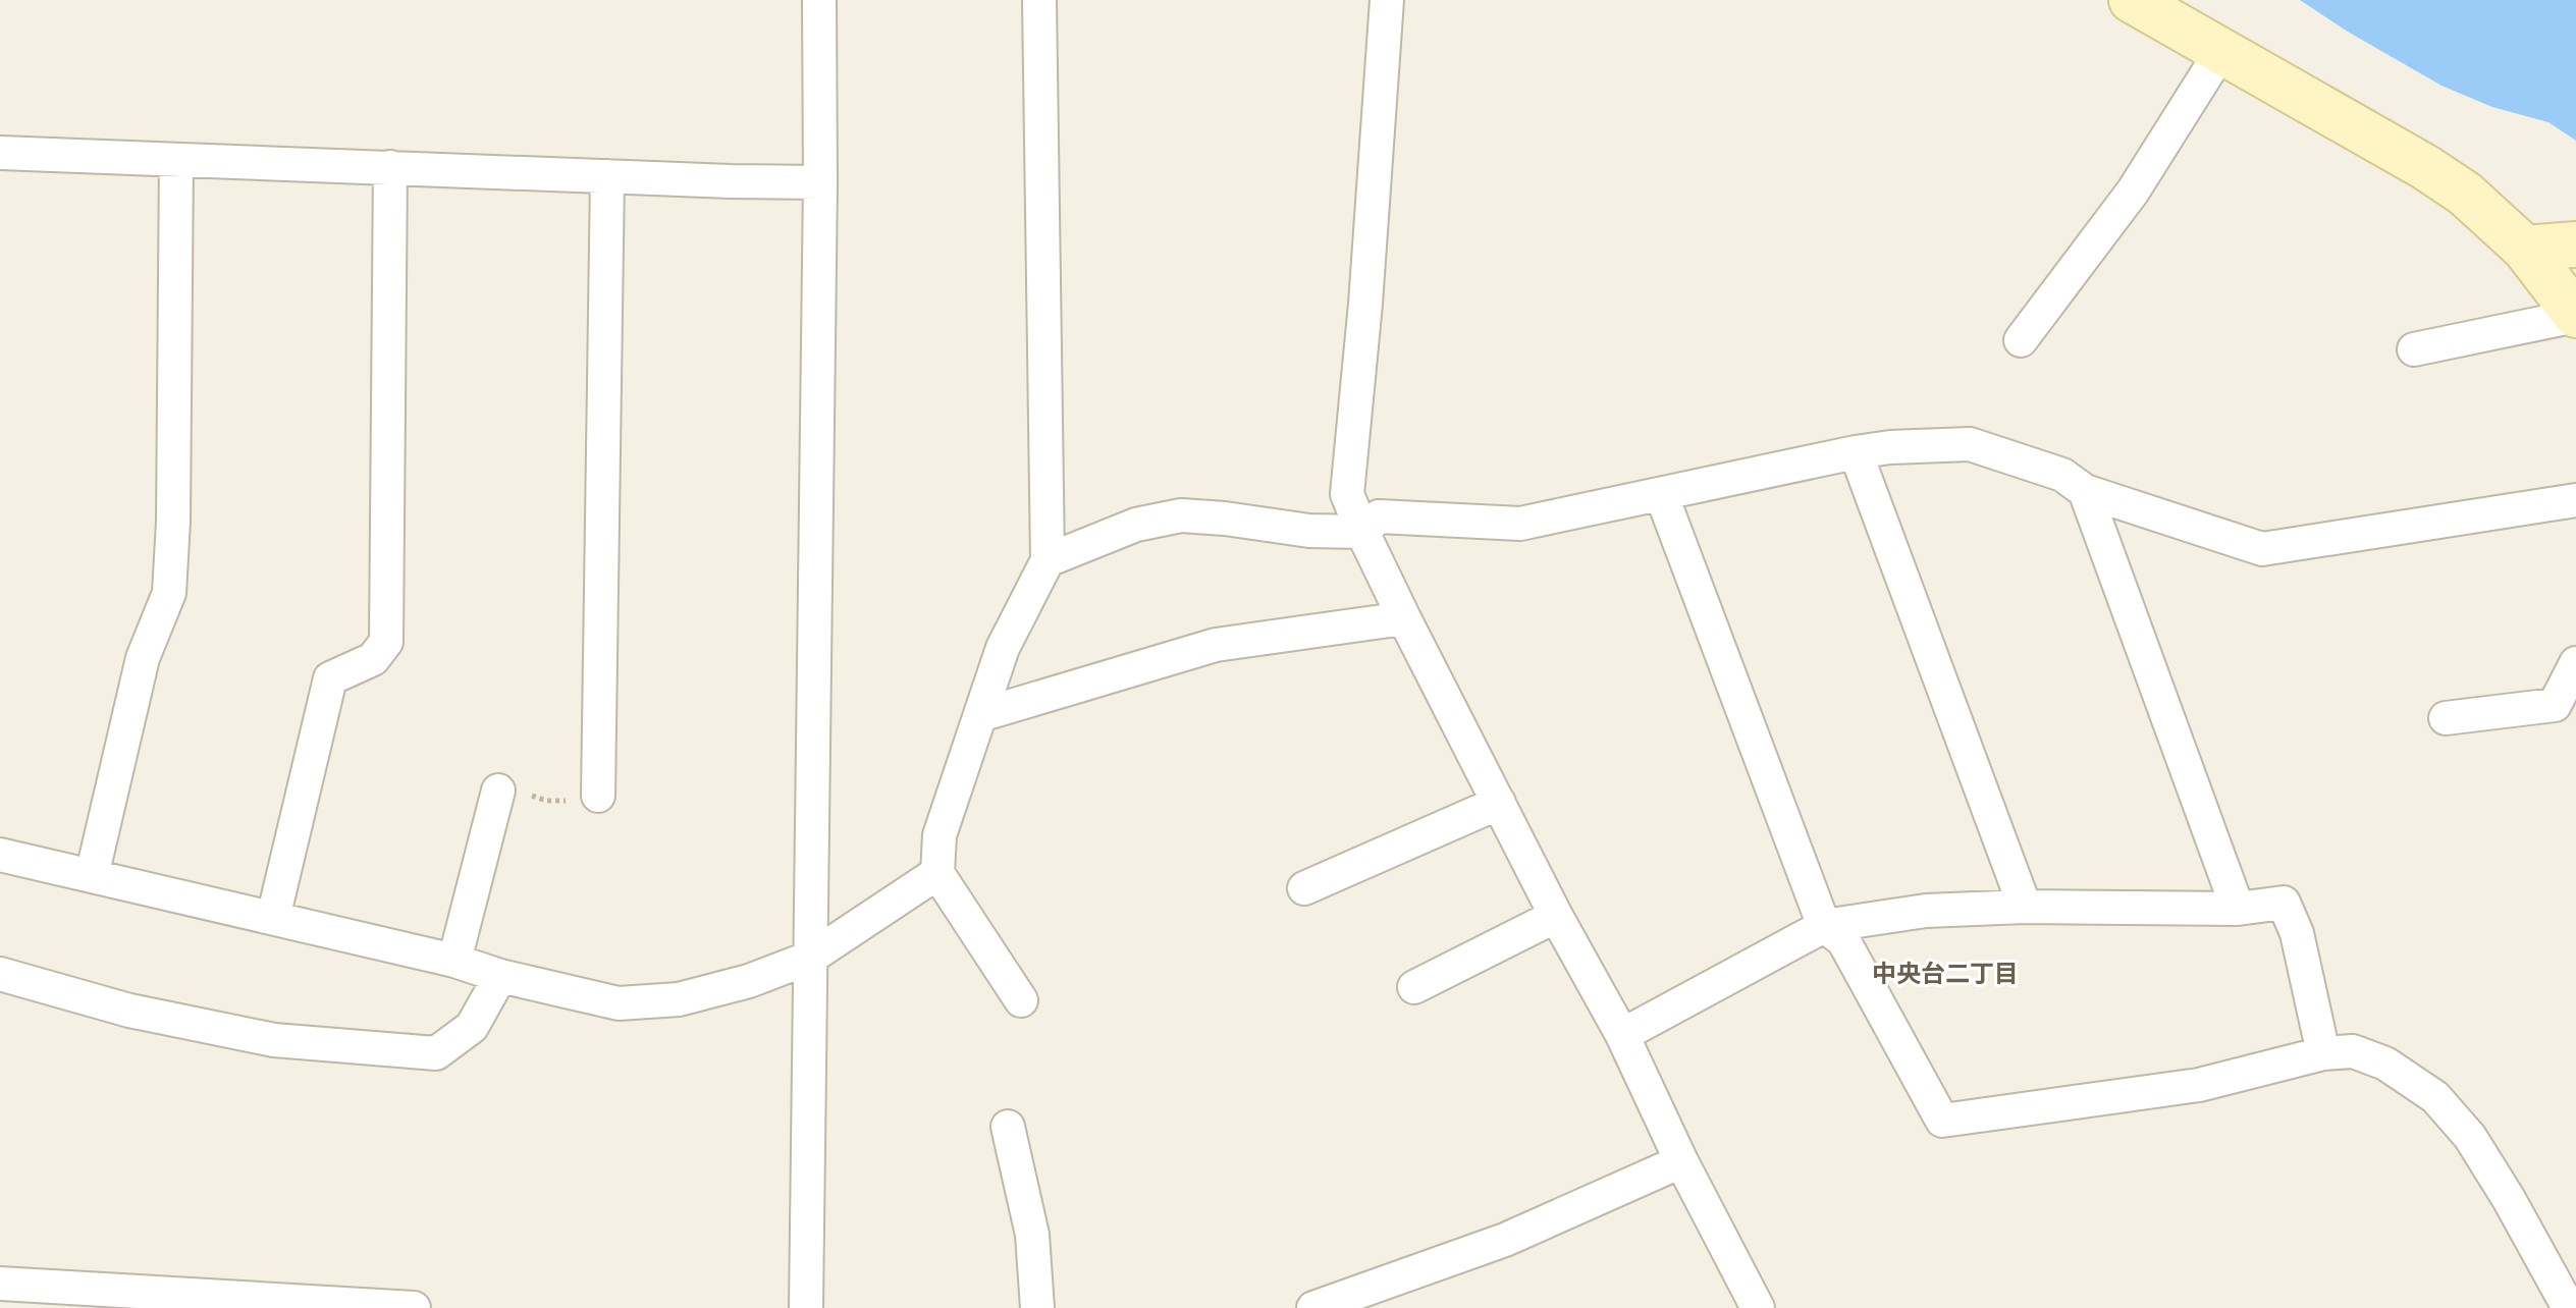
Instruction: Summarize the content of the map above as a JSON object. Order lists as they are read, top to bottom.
{
  "districts": ["中央台二丁目"]
}
